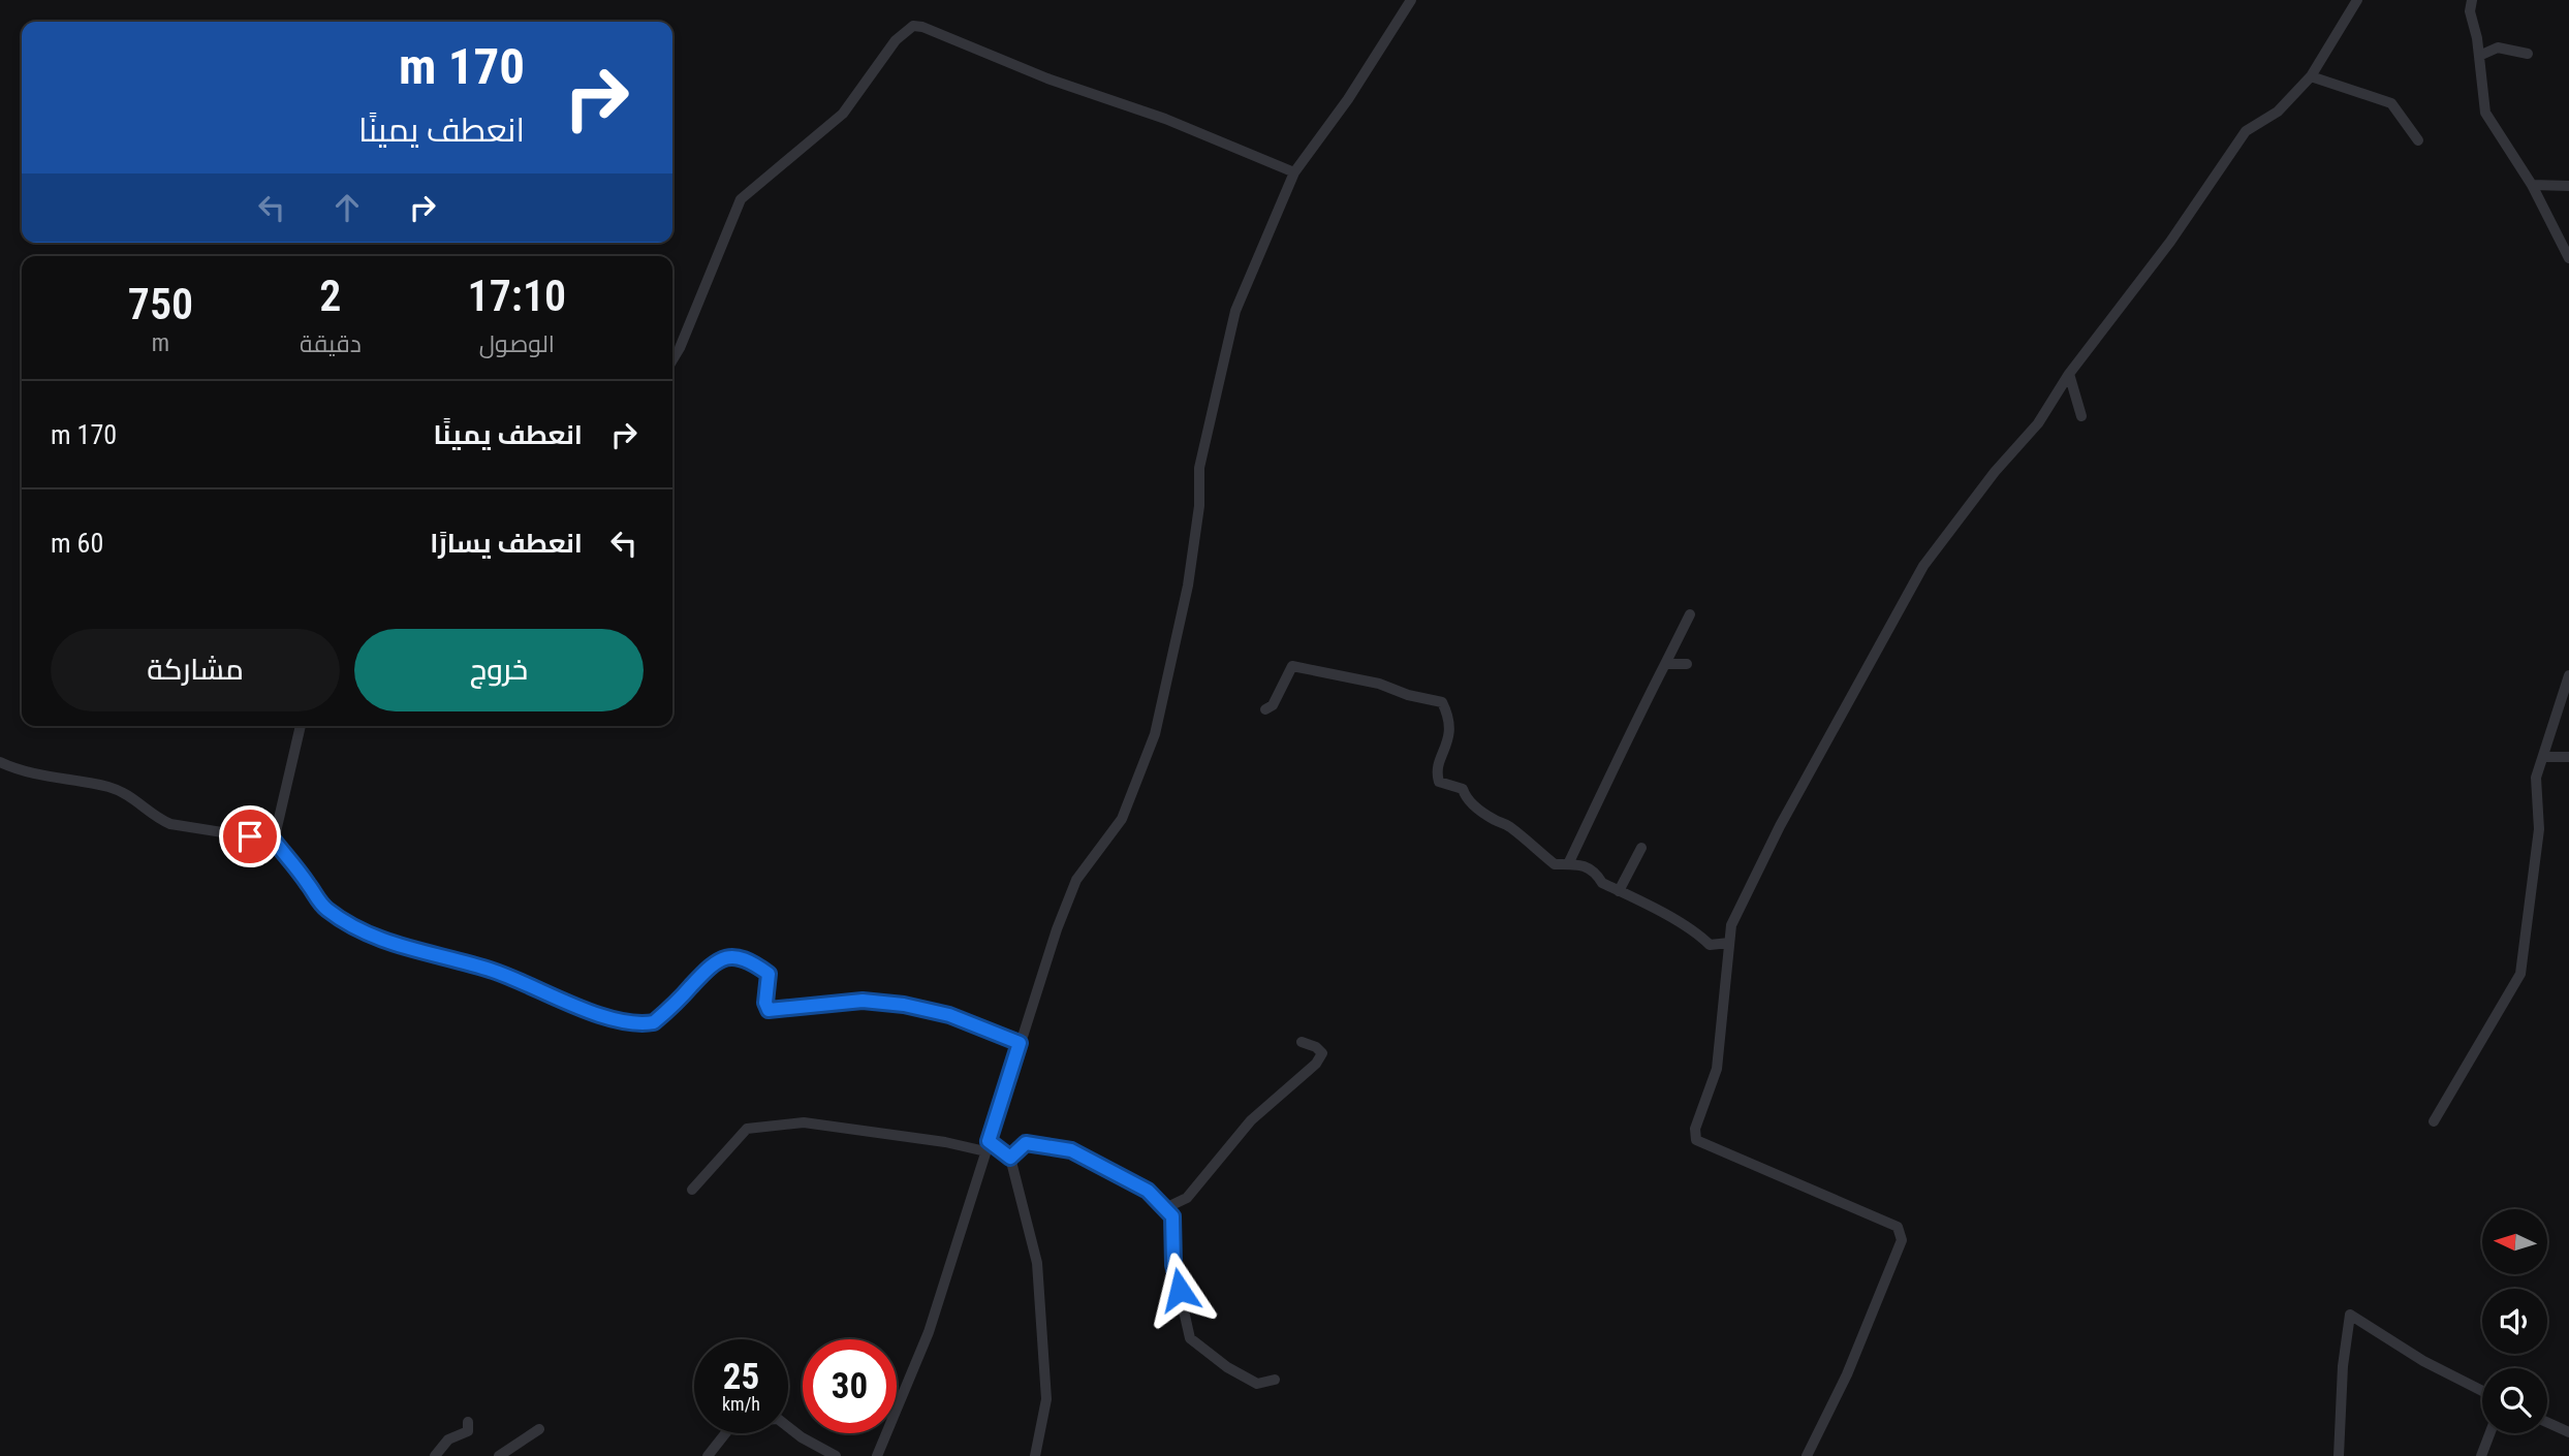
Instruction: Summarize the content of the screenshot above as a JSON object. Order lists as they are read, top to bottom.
{
  "north": "left",
  "page": {
    "turn": ["170 m", "انعطف يمينًا"],
    "eta": [
      "17:10",
      "الوصول",
      "2",
      "دقيقة",
      "750",
      "m"
    ],
    "list": [
      {
        "name": "انعطف يمينًا",
        "value": "170 m"
      },
      {
        "name": "انعطف يسارًا",
        "value": "60 m"
      }
    ],
    "buttons": ["خروج", "مشاركة"],
    "speed": "25 km/h",
    "limit": "30"
  }
}
